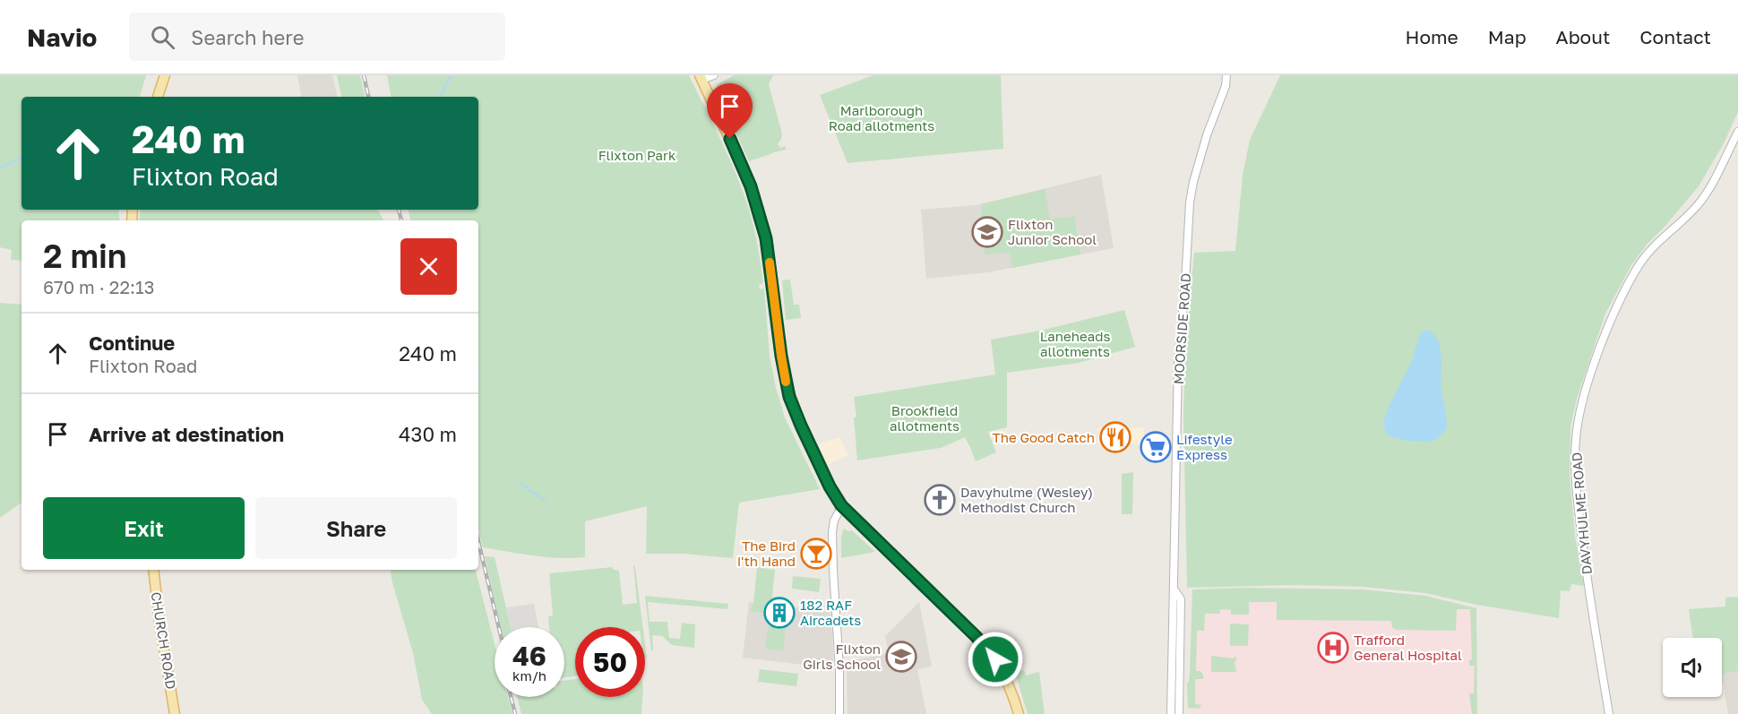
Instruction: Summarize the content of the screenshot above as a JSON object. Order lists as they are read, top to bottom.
{
  "streets": {
    "main road": ["CHURCH ROAD"],
    "street": ["MOORSIDE ROAD", "DAVYHULME ROAD"]
  },
  "parks": [
    "Marlborough Road allotments",
    "Flixton Park",
    "Laneheads allotments",
    "Brookfield allotments"
  ],
  "places": {
    "school or university": ["Flixton Junior School", "Flixton Girls School"],
    "restaurant": ["The Good Catch"],
    "supermarket": ["Lifestyle Express"],
    "church": ["Davyhulme (Wesley) Methodist Church"],
    "bar": ["The Bird i'th Hand"],
    "building": ["182 RAF Aircadets"],
    "hospital": ["Trafford General Hospital"]
  },
  "page": {
    "header": "Navio",
    "search": "Search here",
    "nav": [
      "Home",
      "Map",
      "About",
      "Contact"
    ],
    "turn": ["240 m", "Flixton Road"],
    "heading": ["2 min", "670 m · 22:13"],
    "list": [
      {
        "name": "Continue",
        "note": "Flixton Road",
        "value": "240 m"
      },
      {
        "name": "Arrive at destination",
        "value": "430 m"
      }
    ],
    "buttons": ["Exit", "Share"],
    "speed": "46 km/h",
    "limit": "50"
  }
}
